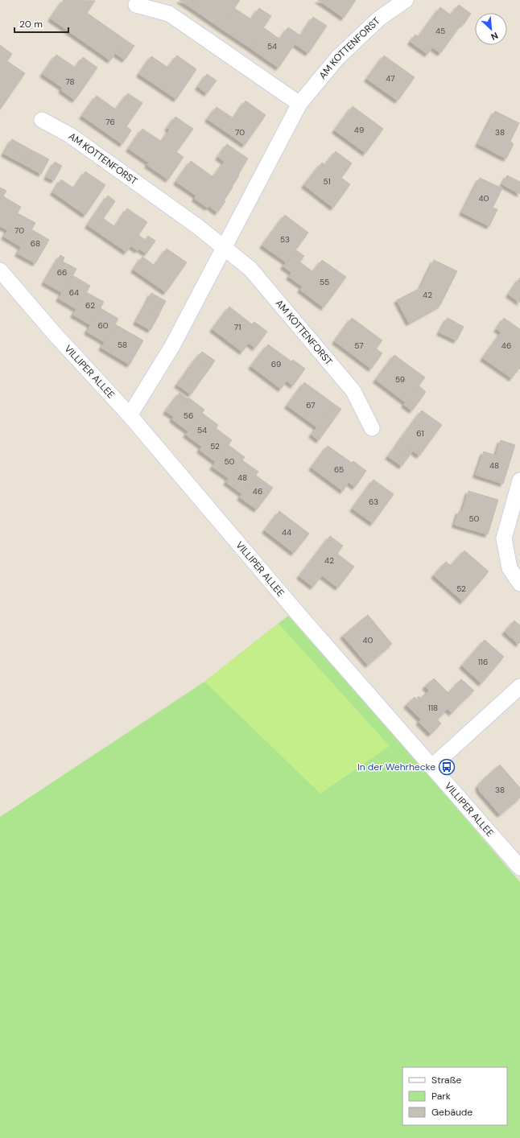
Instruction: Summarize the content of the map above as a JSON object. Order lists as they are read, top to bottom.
{
  "streets": {
    "street": ["AM KOTTENFORST", "VILLIPER ALLEE"]
  },
  "crossings": [
    ["AM KOTTENFORST", "VILLIPER ALLEE"]
  ],
  "places": {
    "bus stop": ["In der Wehrhecke"]
  },
  "house_numbers": [
    "45",
    "54",
    "47",
    "78",
    "76",
    "49",
    "70",
    "38",
    "51",
    "40",
    "70",
    "53",
    "68",
    "66",
    "55",
    "64",
    "42",
    "62",
    "60",
    "71",
    "58",
    "57",
    "46",
    "69",
    "59",
    "67",
    "56",
    "54",
    "61",
    "52",
    "50",
    "48",
    "65",
    "48",
    "46",
    "63",
    "50",
    "44",
    "42",
    "52",
    "40",
    "116",
    "118",
    "38"
  ],
  "legend": ["Straße", "Park", "Gebäude"],
  "scale_bar": "20 m",
  "north": "bottom right"
}
